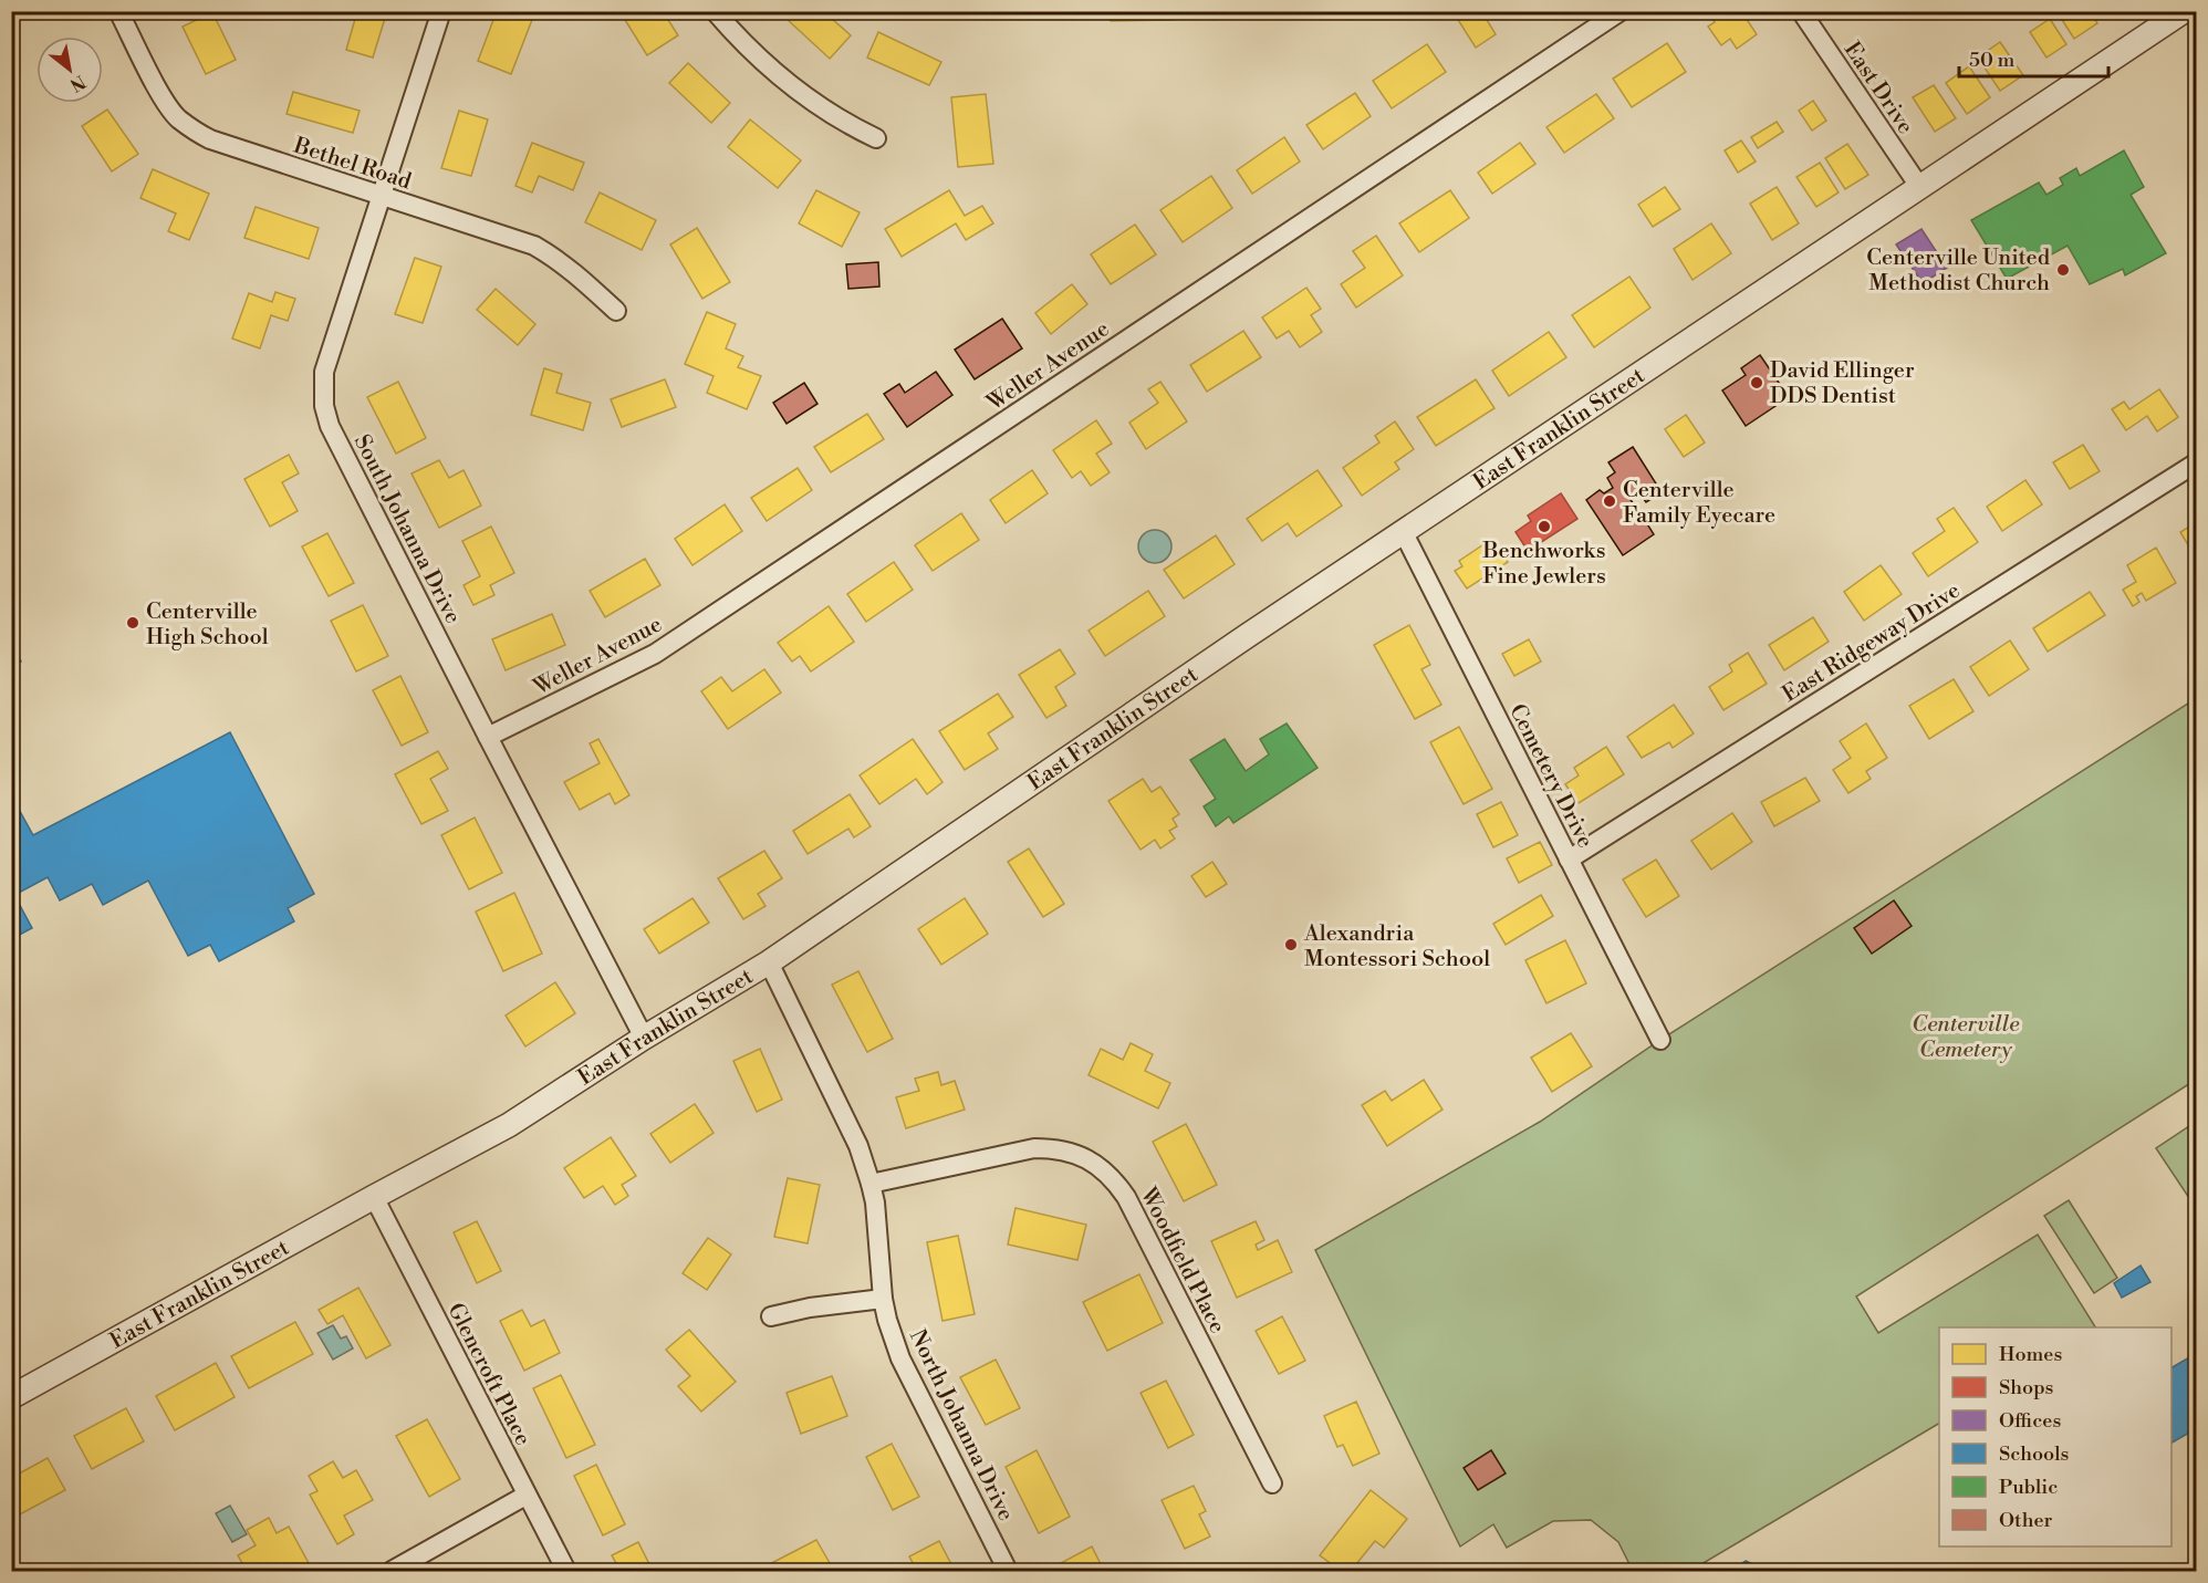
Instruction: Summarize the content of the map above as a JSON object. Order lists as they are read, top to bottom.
{
  "streets": {
    "street": [
      "East Drive",
      "Bethel Road",
      "Weller Avenue",
      "East Franklin Street",
      "South Johanna Drive",
      "East Ridgeway Drive",
      "Cemetery Drive",
      "Woodfield Place",
      "Glencroft Place",
      "North Johanna Drive"
    ]
  },
  "crossings": [
    ["East Drive", "East Franklin Street"],
    ["Bethel Road", "South Johanna Drive"],
    ["Weller Avenue", "South Johanna Drive"],
    ["East Franklin Street", "South Johanna Drive"],
    ["East Franklin Street", "Cemetery Drive"],
    ["East Franklin Street", "Glencroft Place"],
    ["East Franklin Street", "North Johanna Drive"],
    ["East Ridgeway Drive", "Cemetery Drive"],
    ["Woodfield Place", "North Johanna Drive"]
  ],
  "parks": ["Centerville Cemetery"],
  "places": [
    "Centerville United Methodist Church",
    "David Ellinger DDS Dentist",
    "Centerville Family Eyecare",
    "Benchworks Fine Jewlers",
    "Centerville High School",
    "Alexandria Montessori School"
  ],
  "legend": [
    "Homes",
    "Shops",
    "Offices",
    "Schools",
    "Public",
    "Other"
  ],
  "scale_bar": "50 m",
  "north": "bottom right"
}
